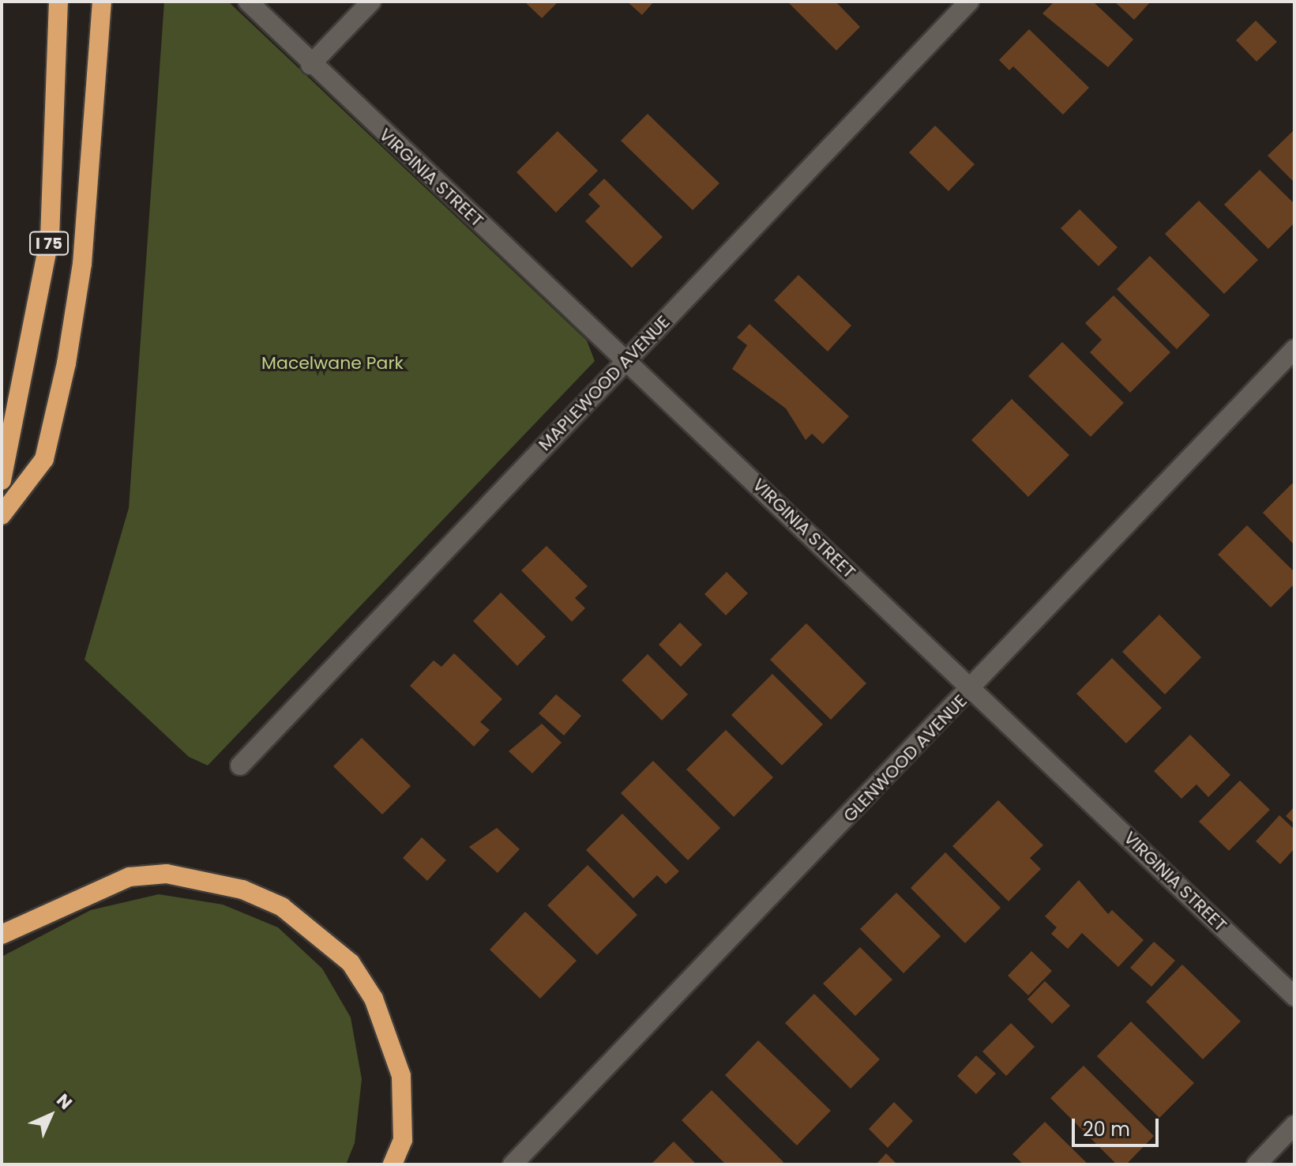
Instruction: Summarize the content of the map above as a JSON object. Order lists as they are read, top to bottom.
{
  "streets": {
    "highway": ["I 75"],
    "street": ["VIRGINIA STREET", "MAPLEWOOD AVENUE", "GLENWOOD AVENUE"]
  },
  "crossings": [
    ["VIRGINIA STREET", "MAPLEWOOD AVENUE"],
    ["VIRGINIA STREET", "GLENWOOD AVENUE"]
  ],
  "parks": ["Macelwane Park"],
  "scale_bar": "20 m",
  "north": "top right"
}
